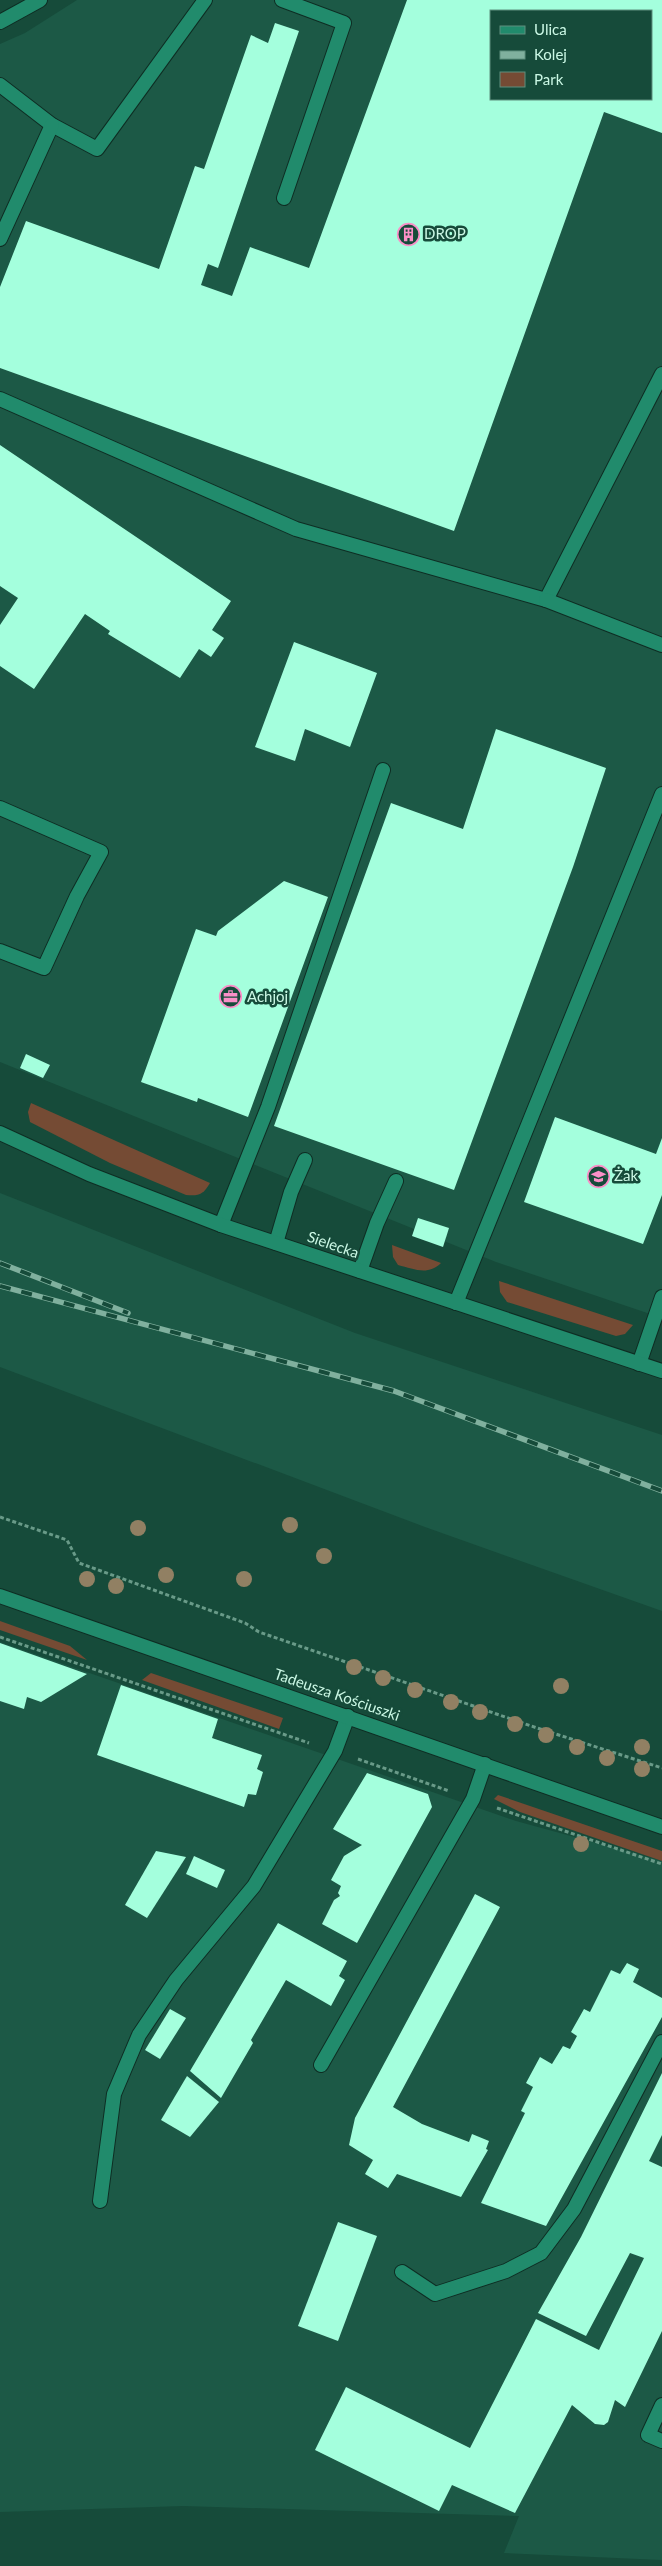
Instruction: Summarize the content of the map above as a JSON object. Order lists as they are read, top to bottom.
{
  "streets": {
    "street": ["Sielecka", "Tadeusza Kościuszki"]
  },
  "places": {
    "building": ["DROP"],
    "office": ["Achjoj"],
    "school or university": ["Żak"]
  },
  "legend": ["Ulica", "Kolej", "Park"]
}
